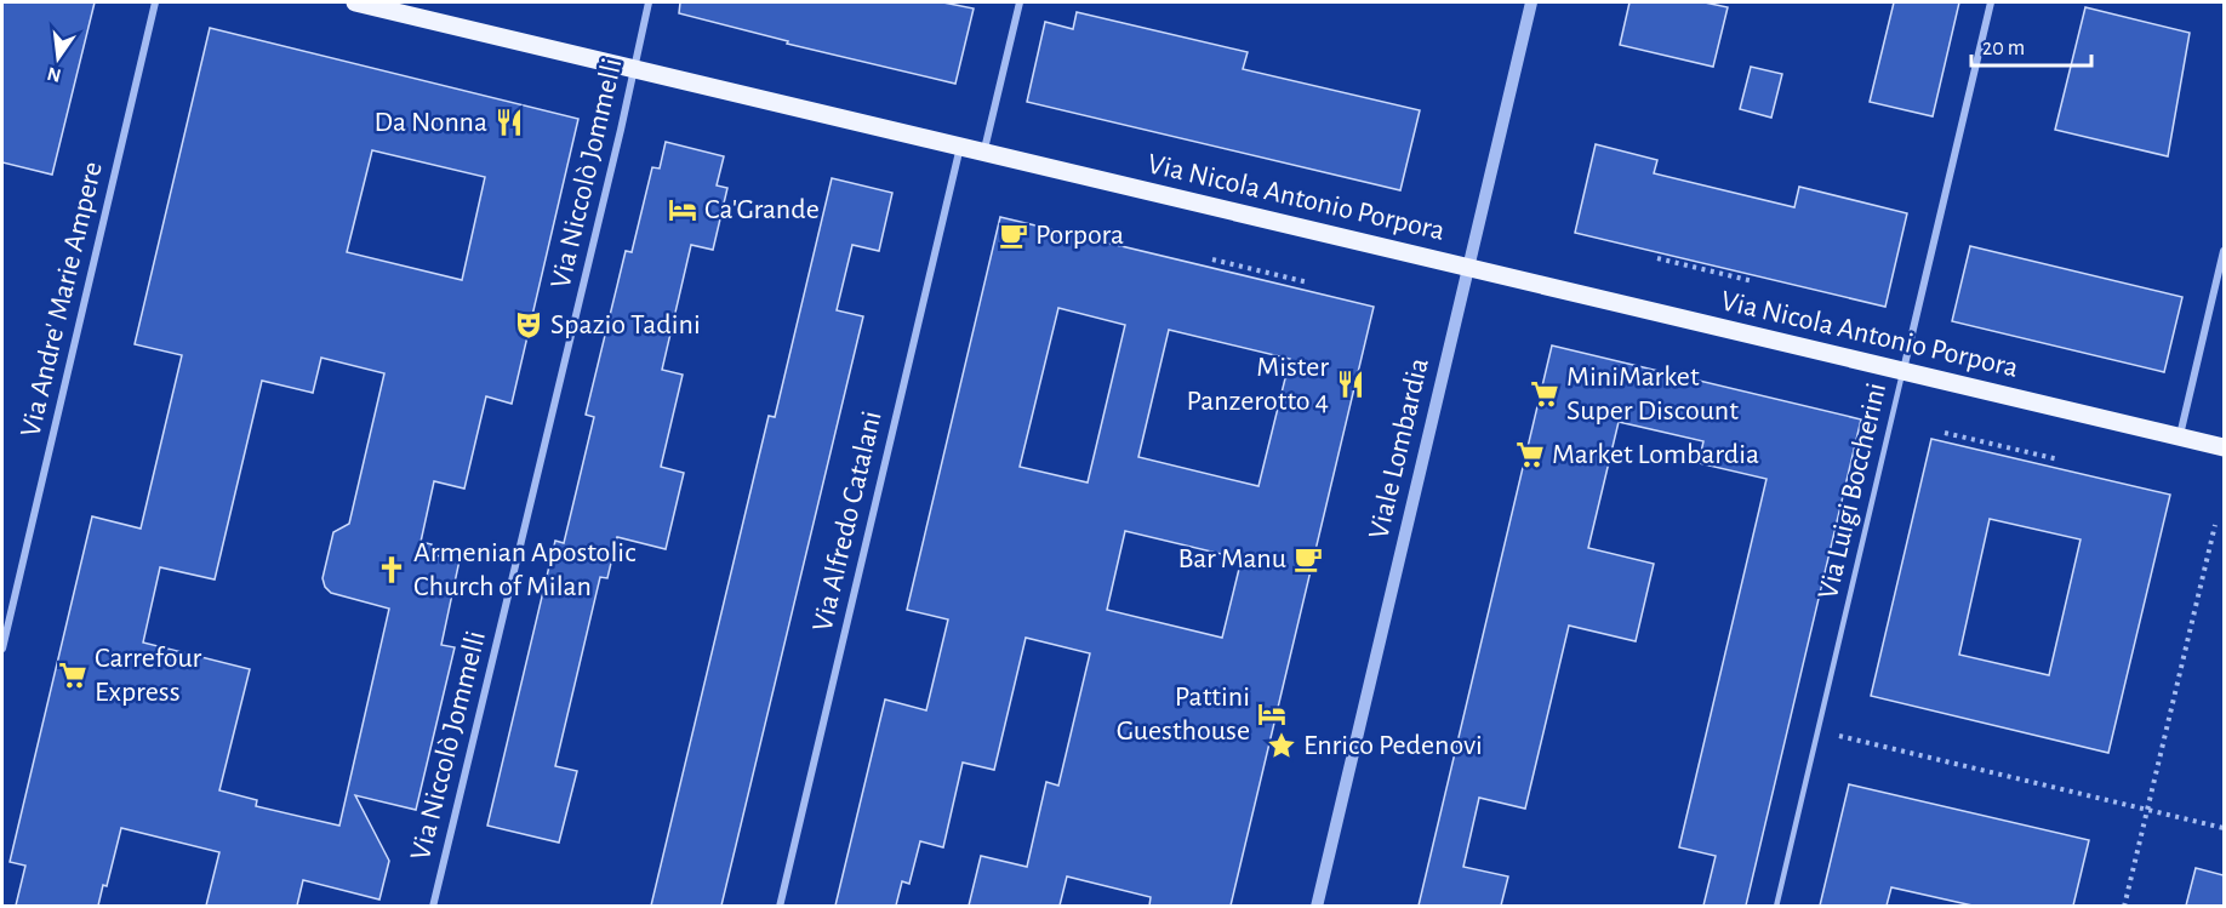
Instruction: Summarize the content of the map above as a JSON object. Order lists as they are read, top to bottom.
{
  "streets": {
    "main road": ["Via Nicola Antonio Porpora"],
    "street": [
      "Via Niccolò Jommelli",
      "Via Andre' Marie Ampere",
      "Viale Lombardia",
      "Via Luigi Boccherini",
      "Via Alfredo Catalani"
    ]
  },
  "crossings": [
    ["Via Niccolò Jommelli", "Via Nicola Antonio Porpora"],
    ["Via Nicola Antonio Porpora", "Viale Lombardia"],
    ["Via Nicola Antonio Porpora", "Via Luigi Boccherini"],
    ["Via Nicola Antonio Porpora", "Via Alfredo Catalani"]
  ],
  "places": {
    "restaurant": ["Da Nonna", "Mister Panzerotto 4"],
    "hotel": ["Ca'Grande", "Pattini Guesthouse"],
    "cafe": ["Porpora", "Bar Manu"],
    "theatre": ["Spazio Tadini"],
    "supermarket": ["MiniMarket Super Discount", "Market Lombardia", "Carrefour Express"],
    "church": ["Armenian Apostolic Church of Milan"],
    "place": ["Enrico Pedenovi"]
  },
  "scale_bar": "20 m",
  "north": "bottom"
}
